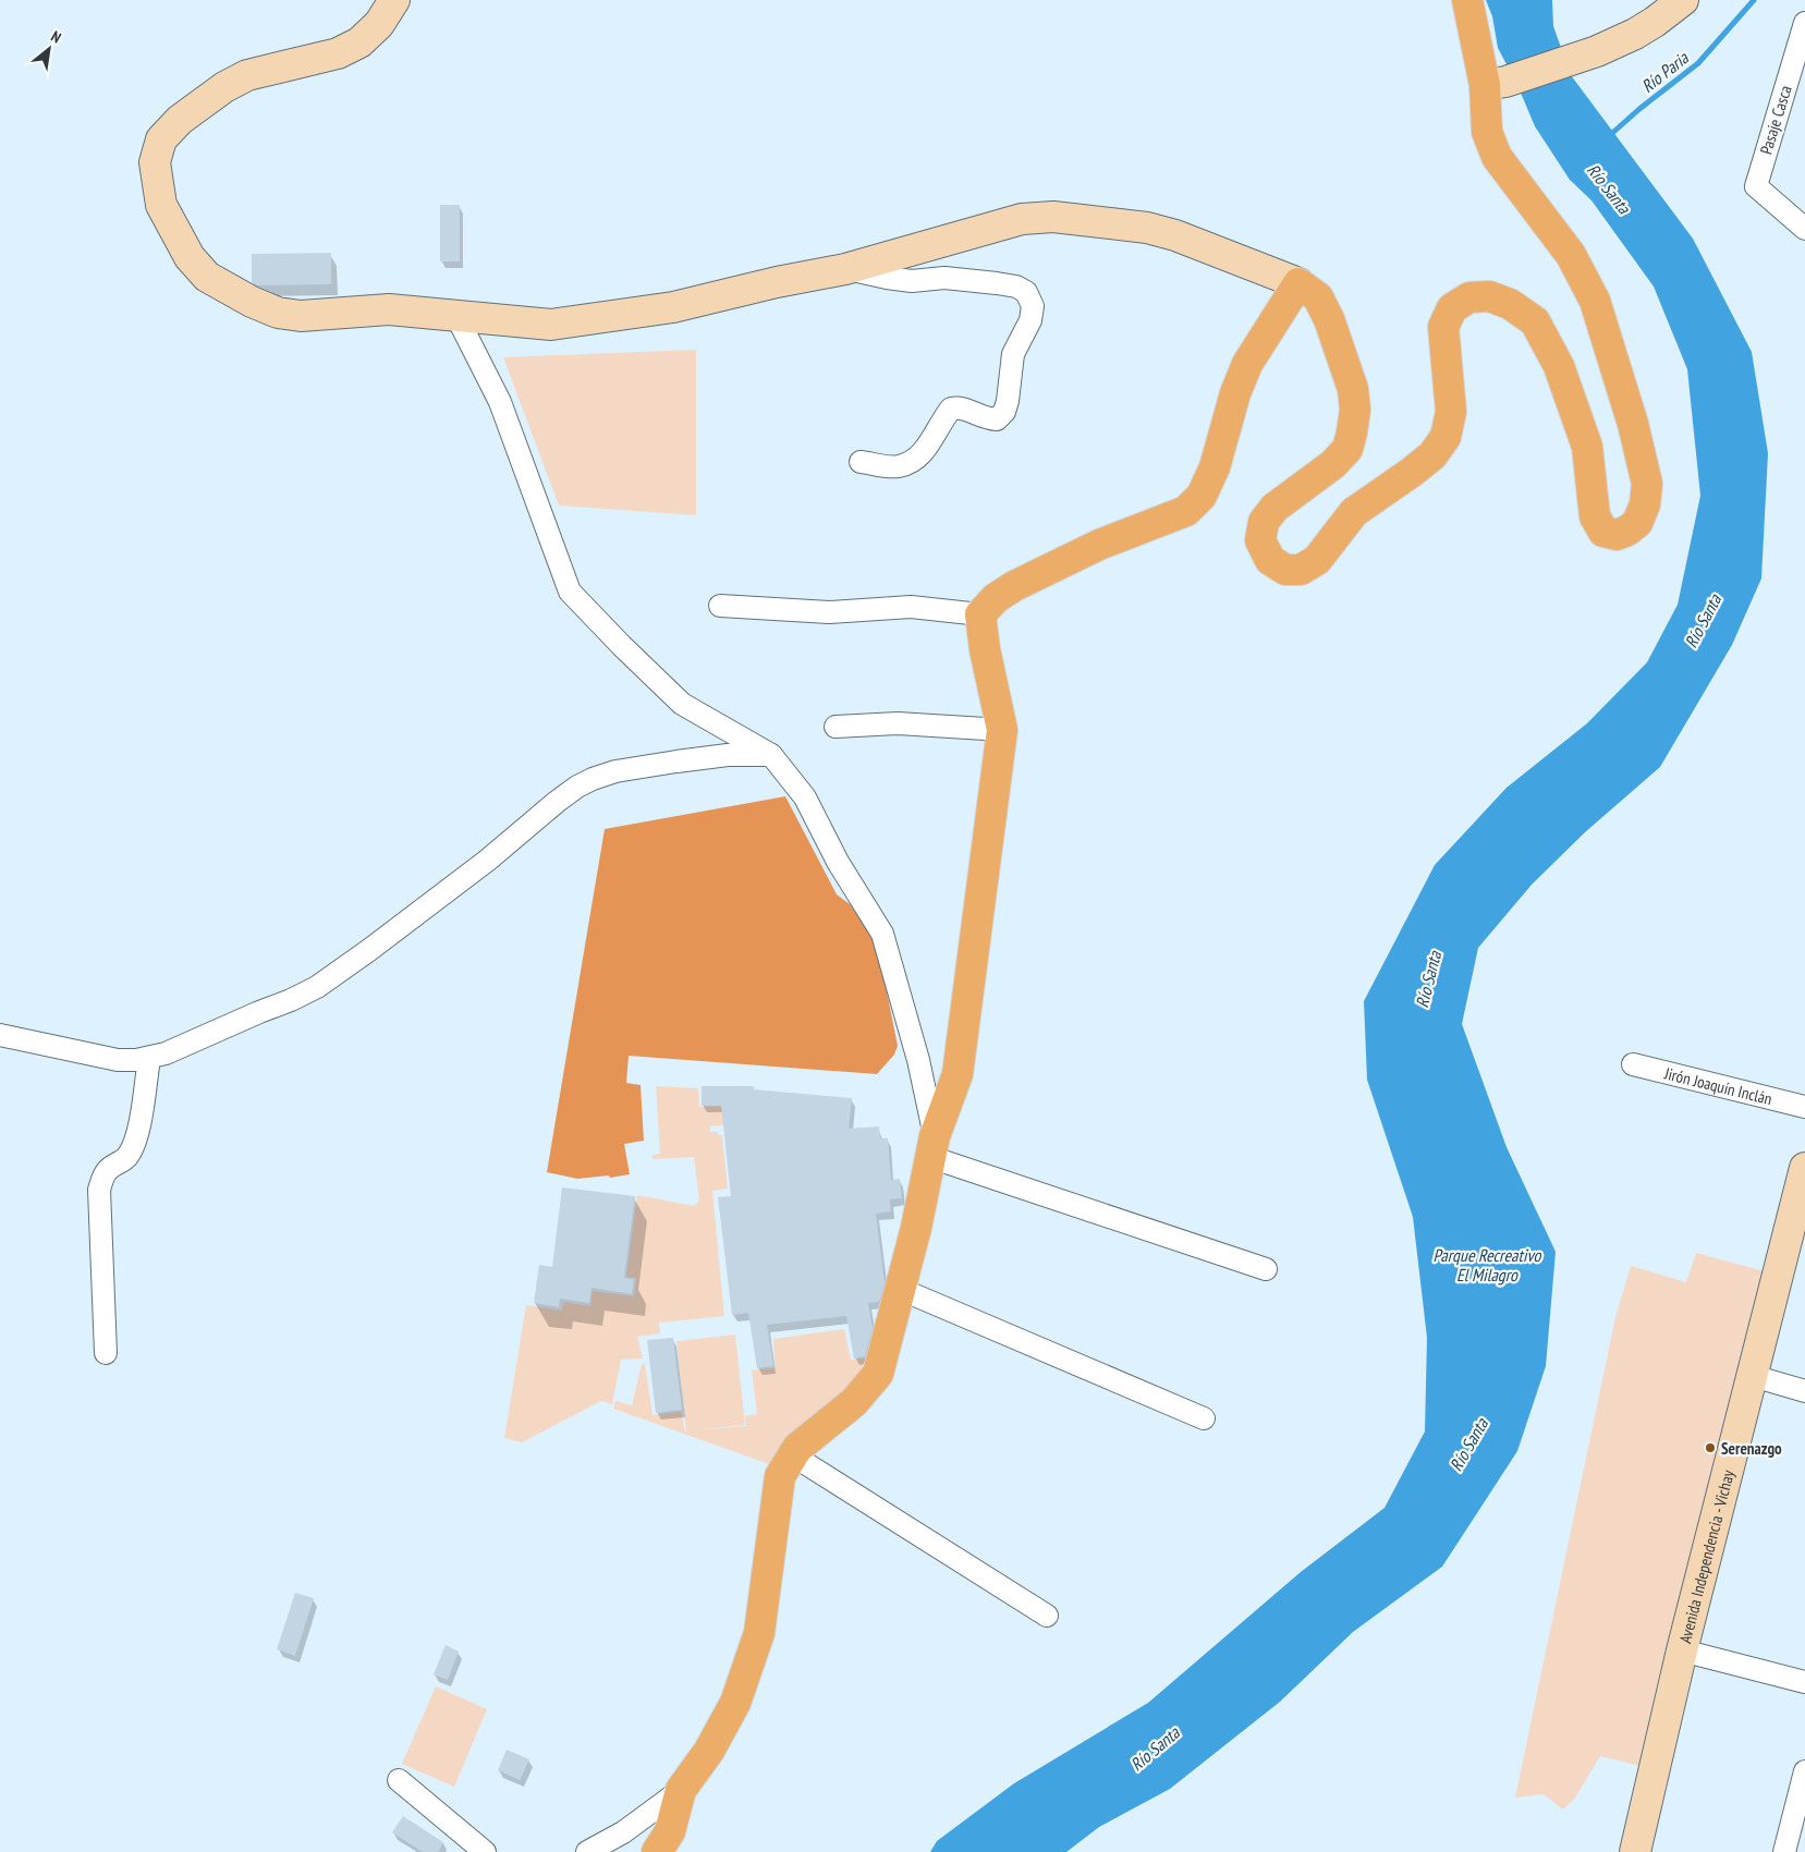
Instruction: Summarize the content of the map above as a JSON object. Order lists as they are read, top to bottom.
{
  "streets": {
    "street": ["Pasaje Casca", "Jirón Joaquín Inclán", "Avenida Independencia - Vichay"]
  },
  "water": ["Río Paria", "Río Santa", "Parque Recreativo El Milagro"],
  "places": ["Serenazgo"],
  "north": "top right"
}
